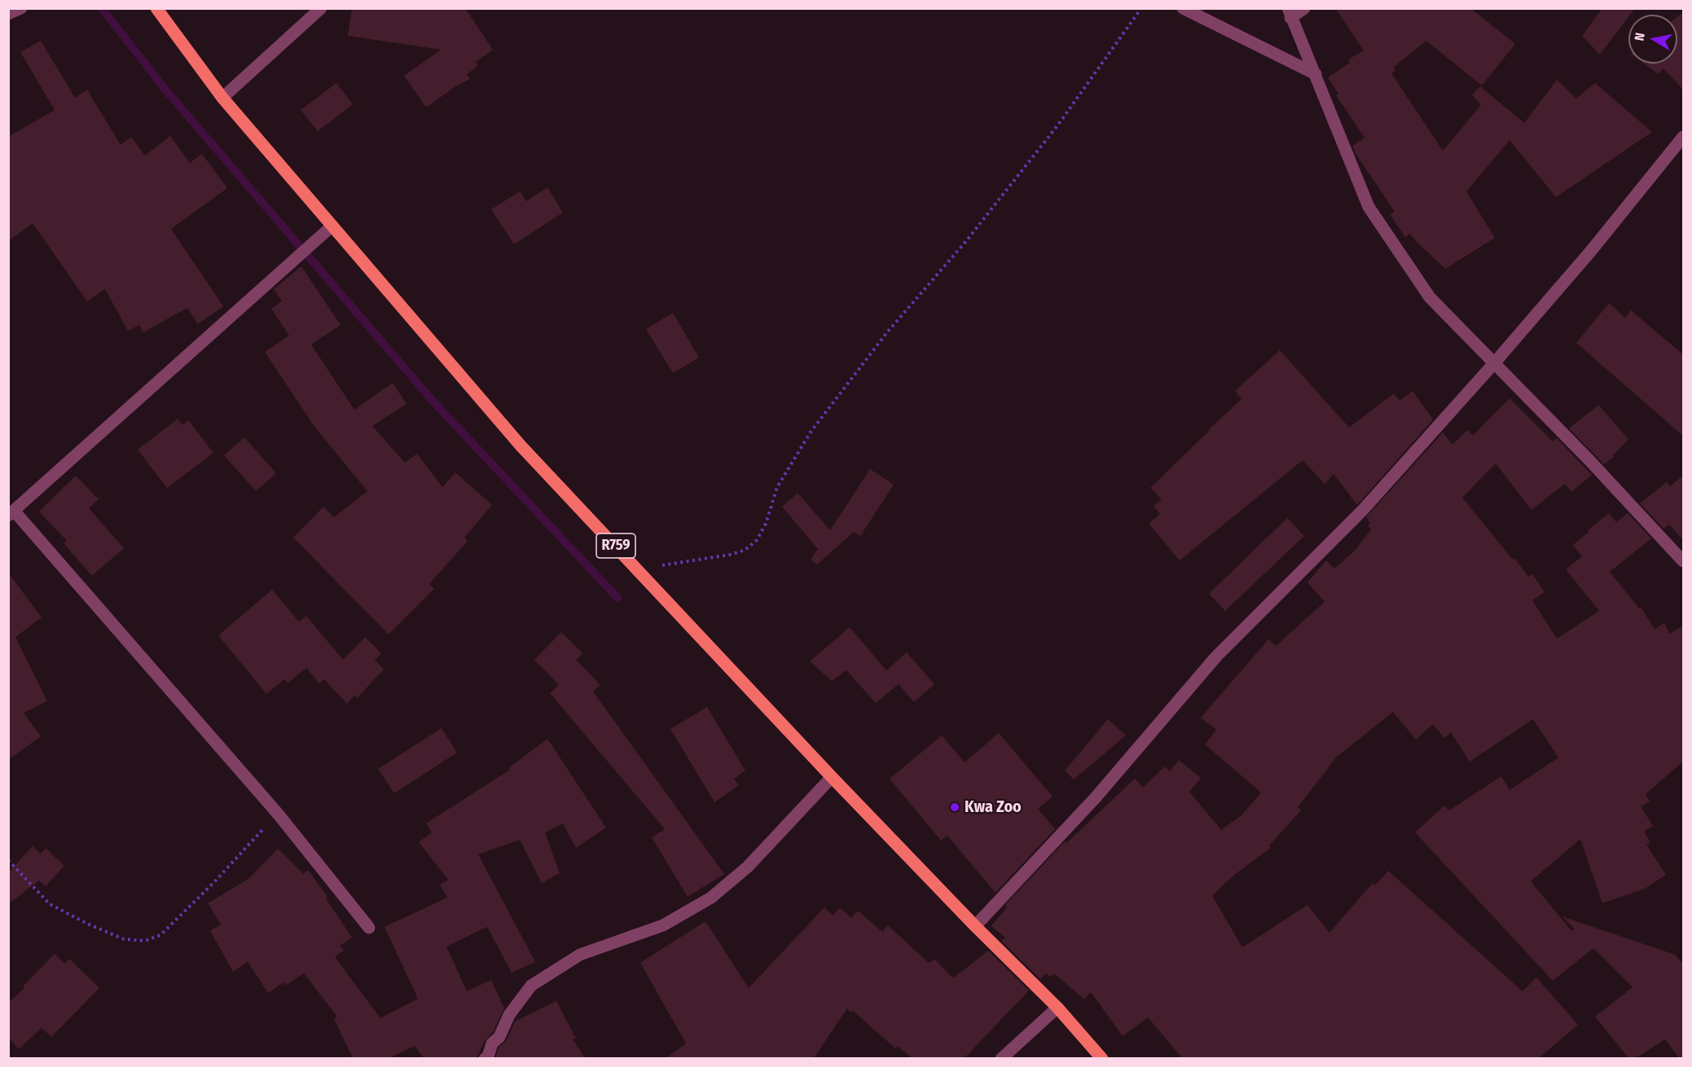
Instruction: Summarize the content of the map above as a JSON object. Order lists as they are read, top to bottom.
{
  "streets": {
    "main road": ["R759"]
  },
  "places": ["Kwa Zoo"],
  "north": "left"
}
